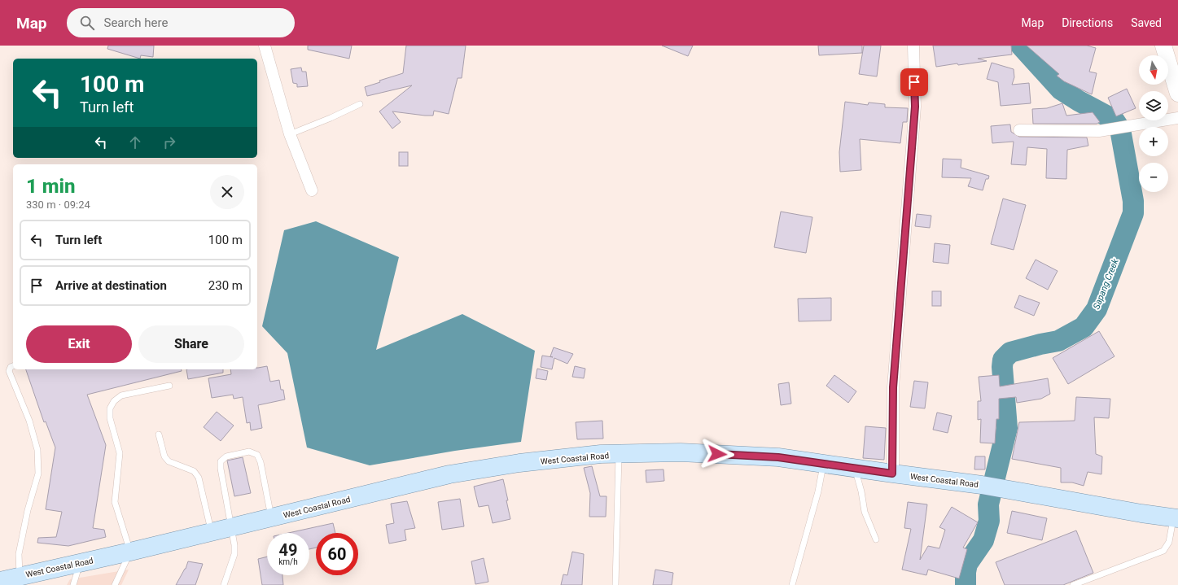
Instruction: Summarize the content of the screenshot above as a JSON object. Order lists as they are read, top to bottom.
{
  "streets": {
    "main road": ["West Coastal Road"]
  },
  "water": ["Sapang Creek"],
  "north": "bottom",
  "page": {
    "header": "Map",
    "search": "Search here",
    "nav": ["Map", "Directions", "Saved"],
    "map_buttons": ["+", "−"],
    "turn": ["100 m", "Turn left"],
    "heading": ["1 min", "330 m · 09:24"],
    "list": [
      {
        "name": "Turn left",
        "value": "100 m"
      },
      {
        "name": "Arrive at destination",
        "value": "230 m"
      }
    ],
    "buttons": ["Exit", "Share"],
    "speed": "49 km/h",
    "limit": "60"
  }
}
